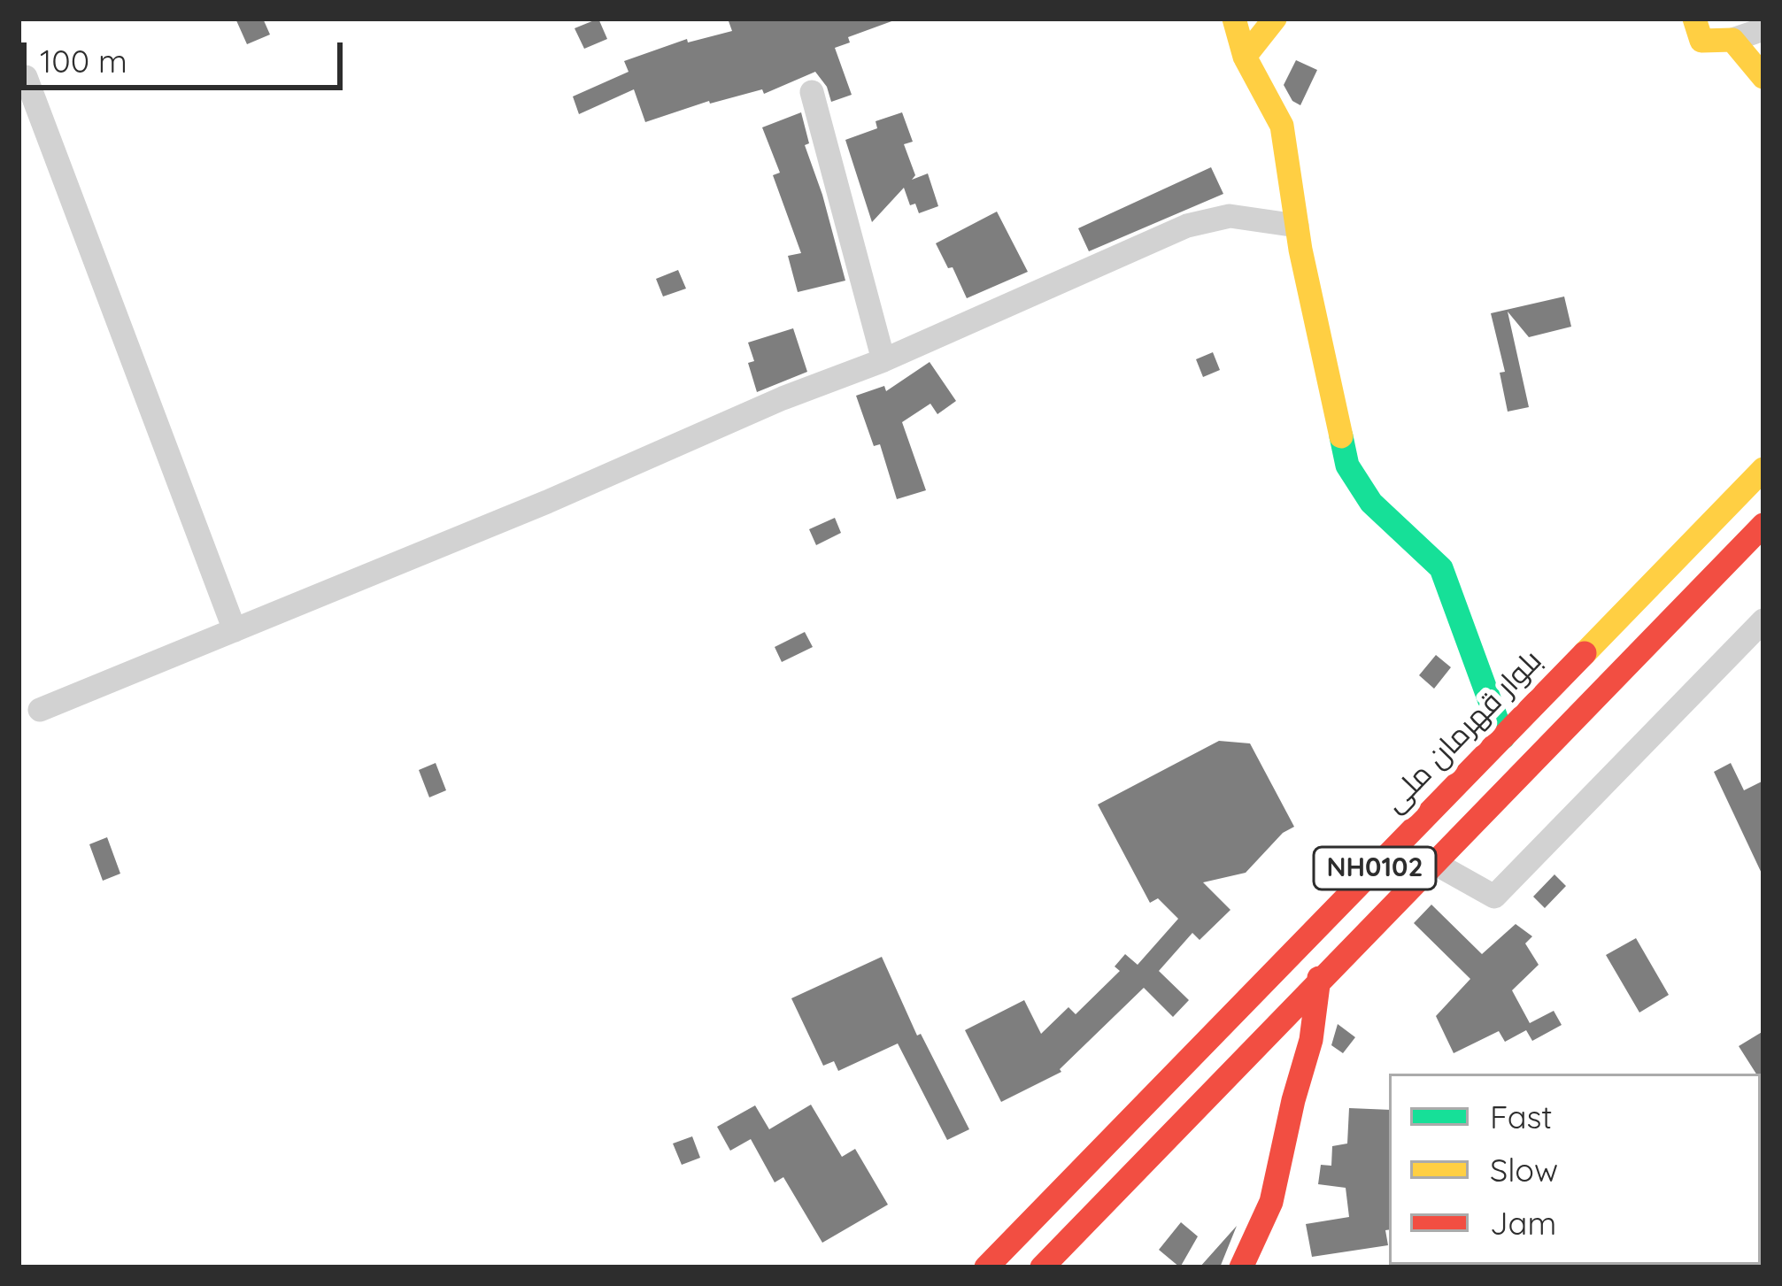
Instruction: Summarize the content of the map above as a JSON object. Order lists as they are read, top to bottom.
{
  "streets": {
    "main road": ["بلوار قهرمان ملی", "NH0102"]
  },
  "legend": ["Fast", "Slow", "Jam"],
  "scale_bar": "100 m"
}
